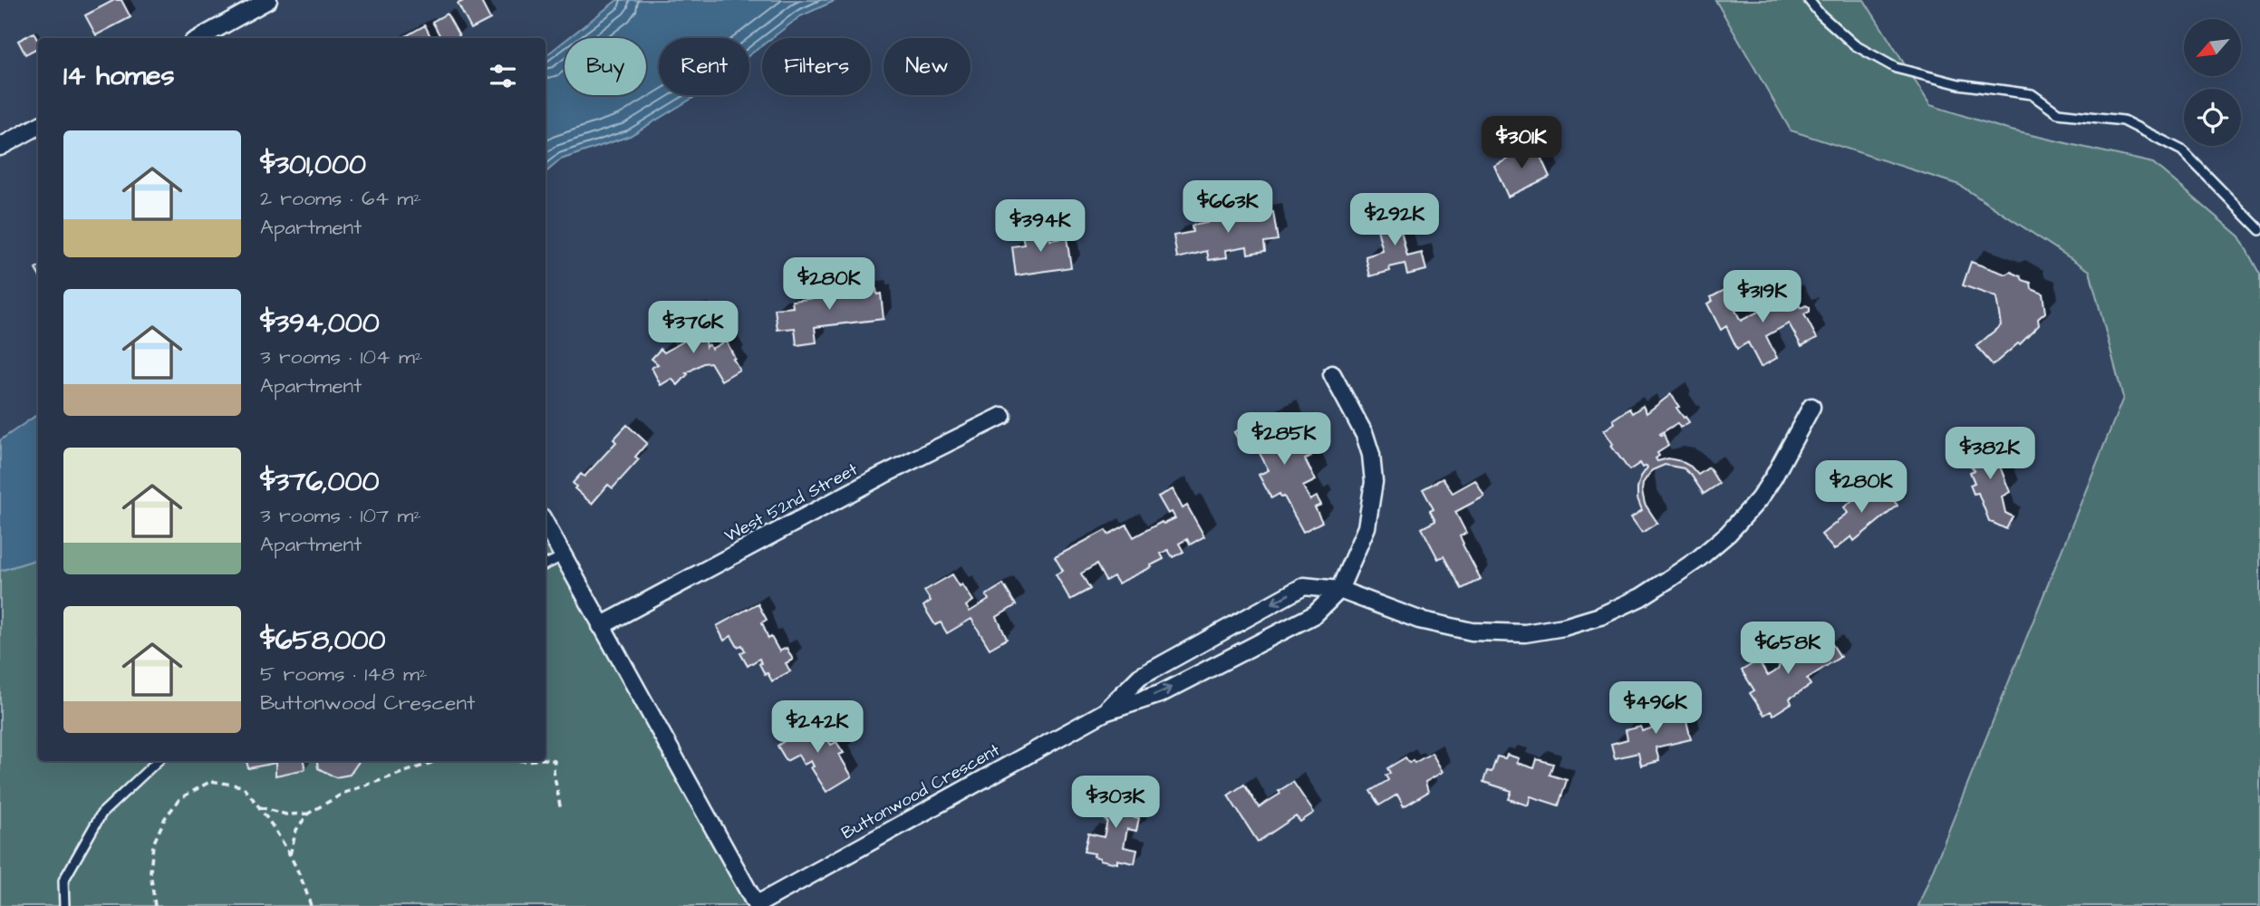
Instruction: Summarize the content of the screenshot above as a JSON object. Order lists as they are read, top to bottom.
{
  "streets": {
    "street": ["West 52nd Street", "Buttonwood Crescent"]
  },
  "north": "bottom left",
  "page": {
    "chip": [
      "Buy",
      "Rent",
      "Filters",
      "New"
    ],
    "heading": "14 homes",
    "list": [
      {
        "name": "$301,000",
        "note": "2 rooms · 64 m² · Apartment"
      },
      {
        "name": "$394,000",
        "note": "3 rooms · 104 m² · Apartment"
      },
      {
        "name": "$376,000",
        "note": "3 rooms · 107 m² · Apartment"
      },
      {
        "name": "$658,000",
        "note": "5 rooms · 148 m² · Buttonwood Crescent"
      }
    ],
    "price": [
      "$301K",
      "$663K",
      "$292K",
      "$394K",
      "$280K",
      "$319K",
      "$376K",
      "$285K",
      "$382K",
      "$280K",
      "$658K",
      "$496K",
      "$242K",
      "$303K"
    ]
  }
}
